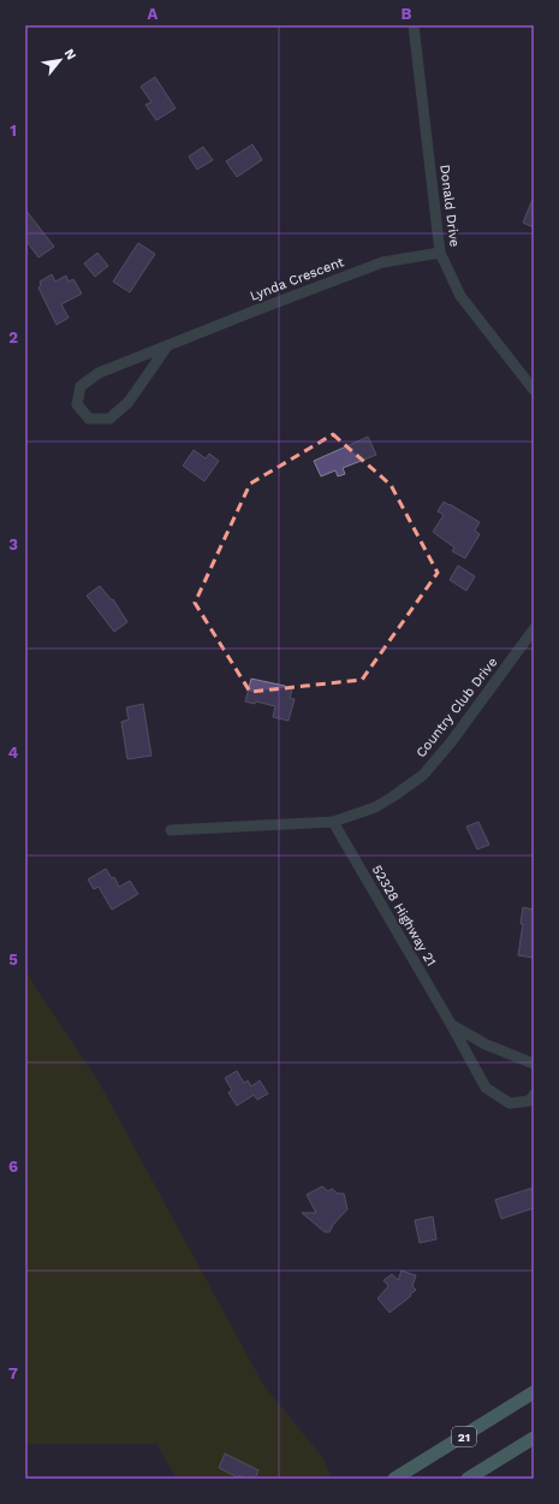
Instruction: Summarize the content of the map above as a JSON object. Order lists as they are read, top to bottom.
{
  "streets": {
    "main road": ["21"],
    "street": [
      "Donald Drive",
      "Lynda Crescent",
      "Country Club Drive",
      "52328 Highway 21"
    ]
  },
  "crossings": [
    ["Donald Drive", "Lynda Crescent"],
    ["Country Club Drive", "52328 Highway 21"]
  ],
  "north": "top right",
  "grid": {
    "columns": ["A", "B"],
    "rows": [
      "1",
      "2",
      "3",
      "4",
      "5",
      "6",
      "7"
    ]
  }
}
